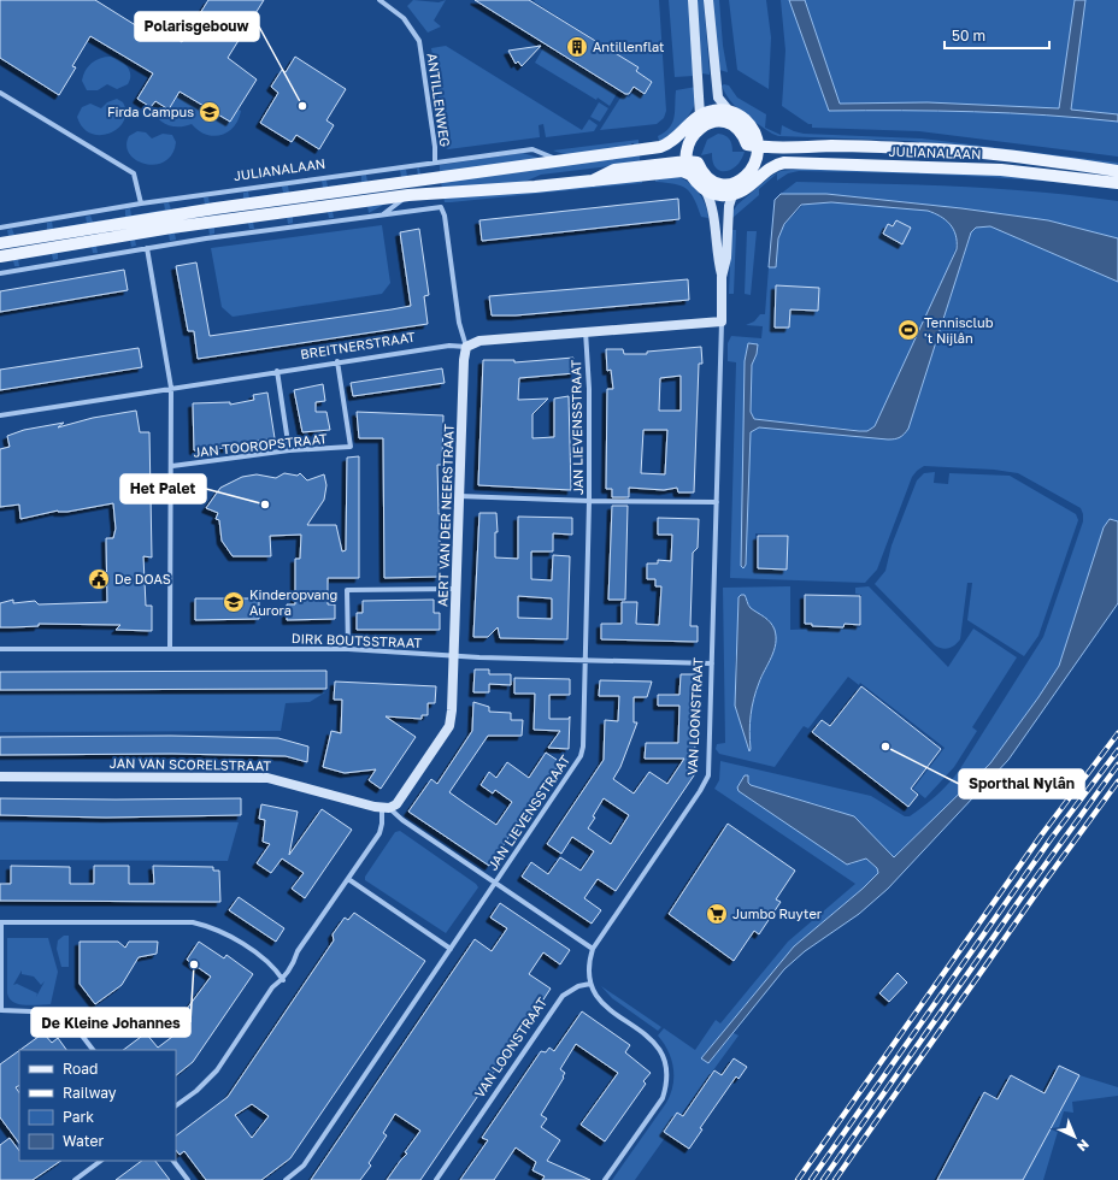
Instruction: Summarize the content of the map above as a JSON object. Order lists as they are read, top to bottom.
{
  "streets": {
    "main road": ["JULIANALAAN"],
    "street": [
      "ANTILLENWEG",
      "BREITNERSTRAAT",
      "JAN LIEVENSSTRAAT",
      "JAN TOOROPSTRAAT",
      "AERT VAN DER NEERSTRAAT",
      "DIRK BOUTSSTRAAT",
      "VAN LOONSTRAAT",
      "JAN VAN SCORELSTRAAT"
    ]
  },
  "crossings": [
    ["ANTILLENWEG", "JULIANALAAN"],
    ["JULIANALAAN", "VAN LOONSTRAAT"],
    ["BREITNERSTRAAT", "JAN LIEVENSSTRAAT"],
    ["BREITNERSTRAAT", "JAN TOOROPSTRAAT"],
    ["BREITNERSTRAAT", "AERT VAN DER NEERSTRAAT"],
    ["BREITNERSTRAAT", "VAN LOONSTRAAT"],
    ["JAN LIEVENSSTRAAT", "DIRK BOUTSSTRAAT"],
    ["JAN LIEVENSSTRAAT", "JAN VAN SCORELSTRAAT"],
    ["AERT VAN DER NEERSTRAAT", "DIRK BOUTSSTRAAT"],
    ["AERT VAN DER NEERSTRAAT", "JAN VAN SCORELSTRAAT"],
    ["DIRK BOUTSSTRAAT", "VAN LOONSTRAAT"],
    ["VAN LOONSTRAAT", "JAN VAN SCORELSTRAAT"]
  ],
  "places": {
    "building": ["Antillenflat"],
    "other": [
      "Polarisgebouw",
      "Het Palet",
      "Sporthal Nylân",
      "De Kleine Johannes"
    ],
    "school or university": ["Firda Campus", "Kinderopvang Aurora"],
    "sports": ["Tennisclub 't Nijlân"],
    "public building": ["De DOAS"],
    "supermarket": ["Jumbo Ruyter"]
  },
  "legend": [
    "Road",
    "Railway",
    "Park",
    "Water"
  ],
  "scale_bar": "50 m",
  "north": "bottom right"
}
